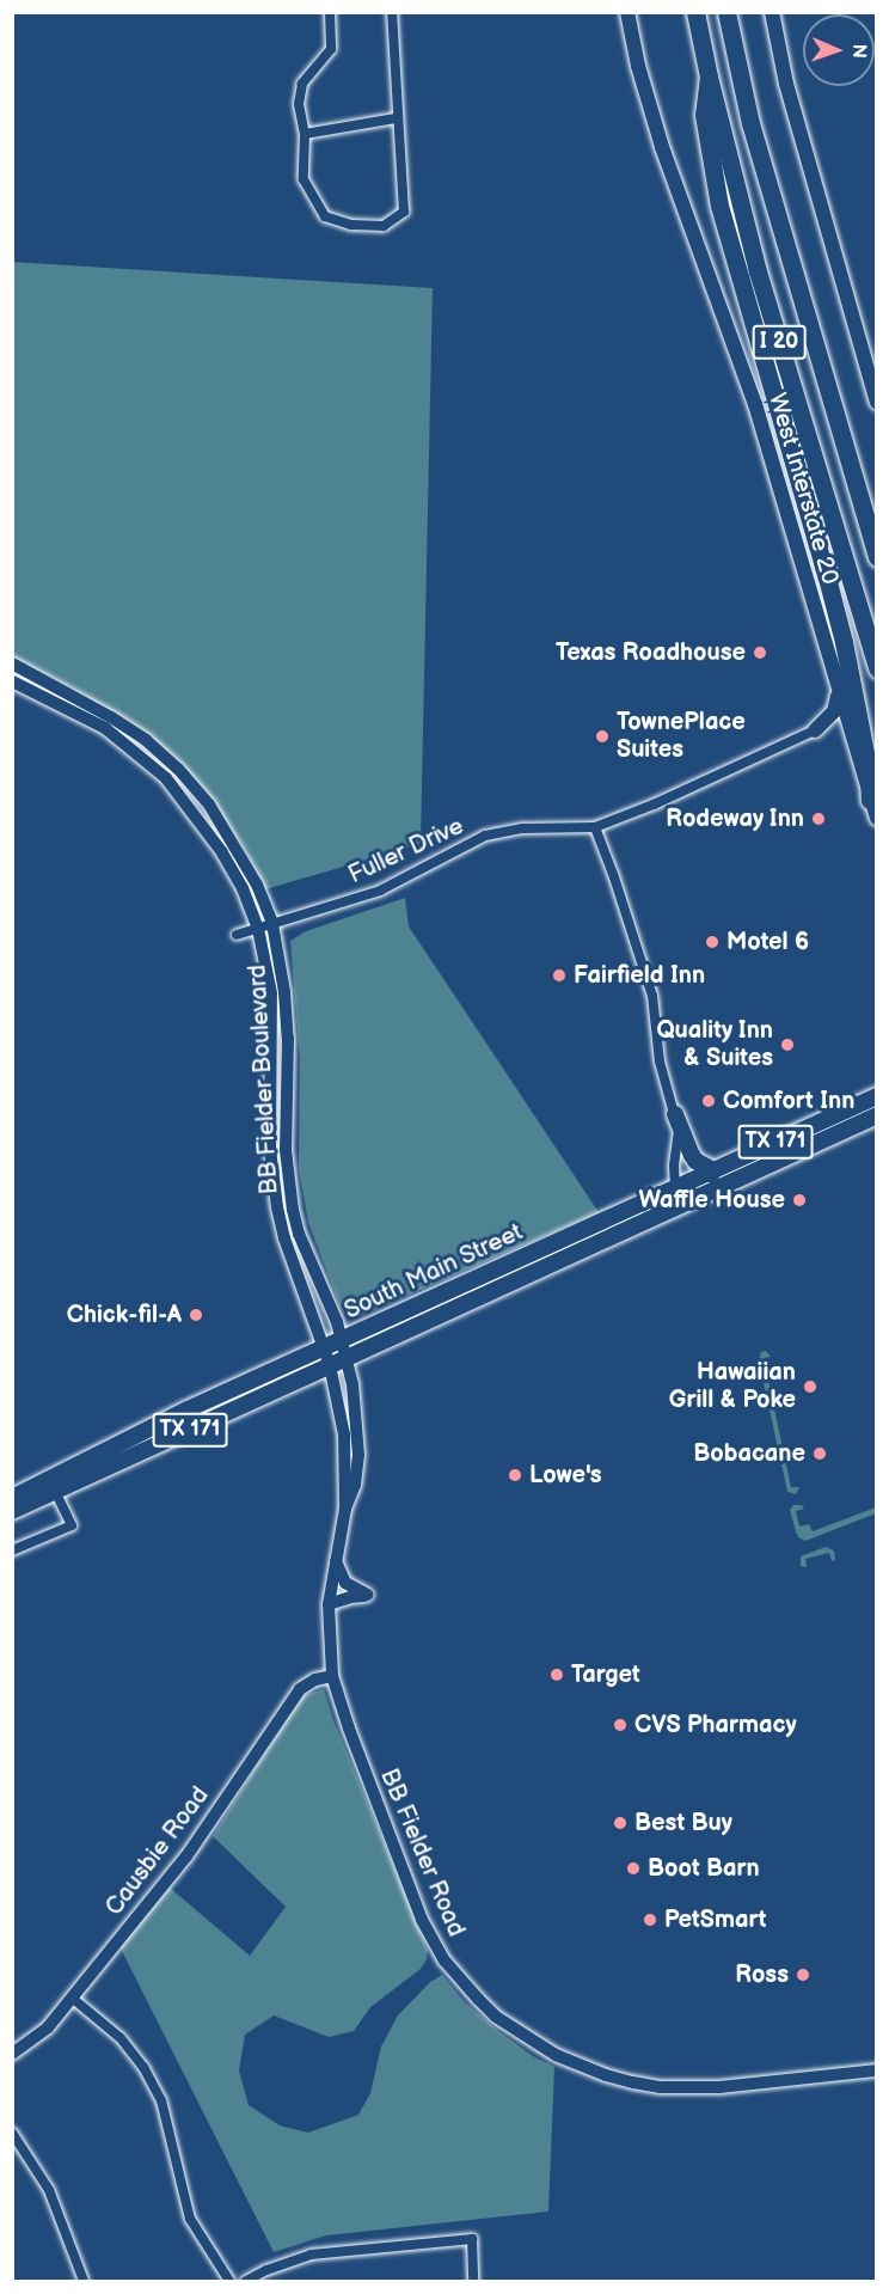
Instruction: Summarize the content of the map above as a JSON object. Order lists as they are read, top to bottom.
{
  "streets": {
    "highway": ["I 20"],
    "main road": ["West Interstate 20", "TX 171", "South Main Street"],
    "street": [
      "Fuller Drive",
      "BB Fielder Boulevard",
      "Causbie Road",
      "BB Fielder Road"
    ]
  },
  "crossings": [
    ["Fuller Drive", "BB Fielder Boulevard"],
    ["BB Fielder Boulevard", "South Main Street"],
    ["BB Fielder Boulevard", "BB Fielder Road"],
    ["Causbie Road", "BB Fielder Road"]
  ],
  "places": [
    "Texas Roadhouse",
    "TownePlace Suites",
    "Rodeway Inn",
    "Motel 6",
    "Fairfield Inn",
    "Quality Inn & Suites",
    "Comfort Inn",
    "Waffle House",
    "Chick-fil-A",
    "Hawaiian Grill & Poke",
    "Bobacane",
    "Lowe's",
    "Target",
    "CVS Pharmacy",
    "Best Buy",
    "Boot Barn",
    "PetSmart",
    "Ross"
  ],
  "north": "right"
}
